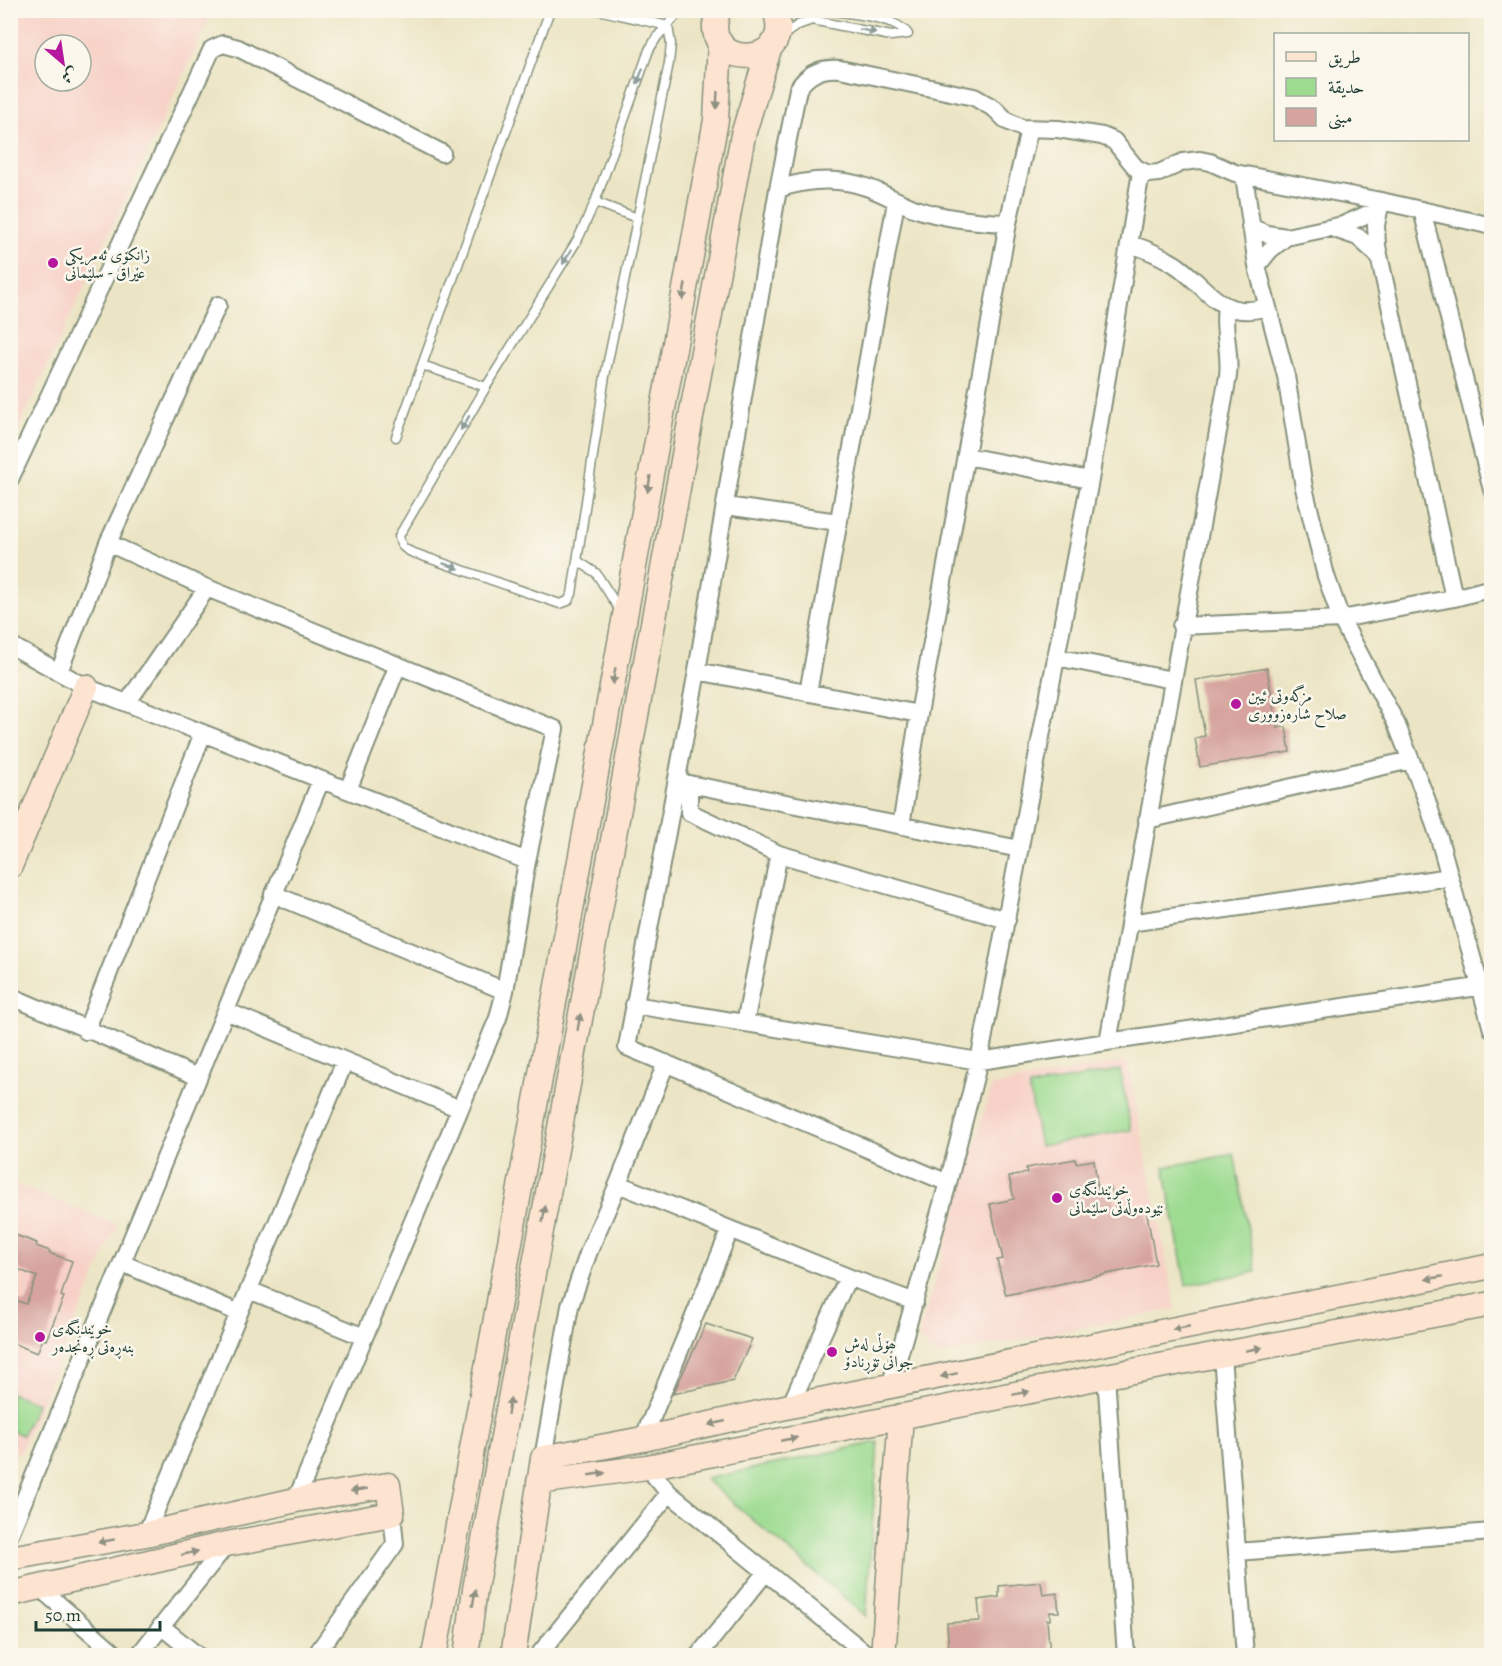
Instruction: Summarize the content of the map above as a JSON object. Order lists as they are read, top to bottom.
{
  "places": [
    "زانکۆی ئەمریکی عێراق - سلێمانی",
    "مزگەوتی ئیبن صلاح شارەزووری",
    "خوێندنگەی نێوده‌وڵه‌تی سلێمانی",
    "خوێندنگەی بنەڕەتی ڕەنجدەر",
    "ھۆڵی لەش جوانی تۆڕنادۆ"
  ],
  "legend": ["طريق", "حديقة", "مبنى"],
  "scale_bar": "50 m",
  "north": "bottom right"
}
